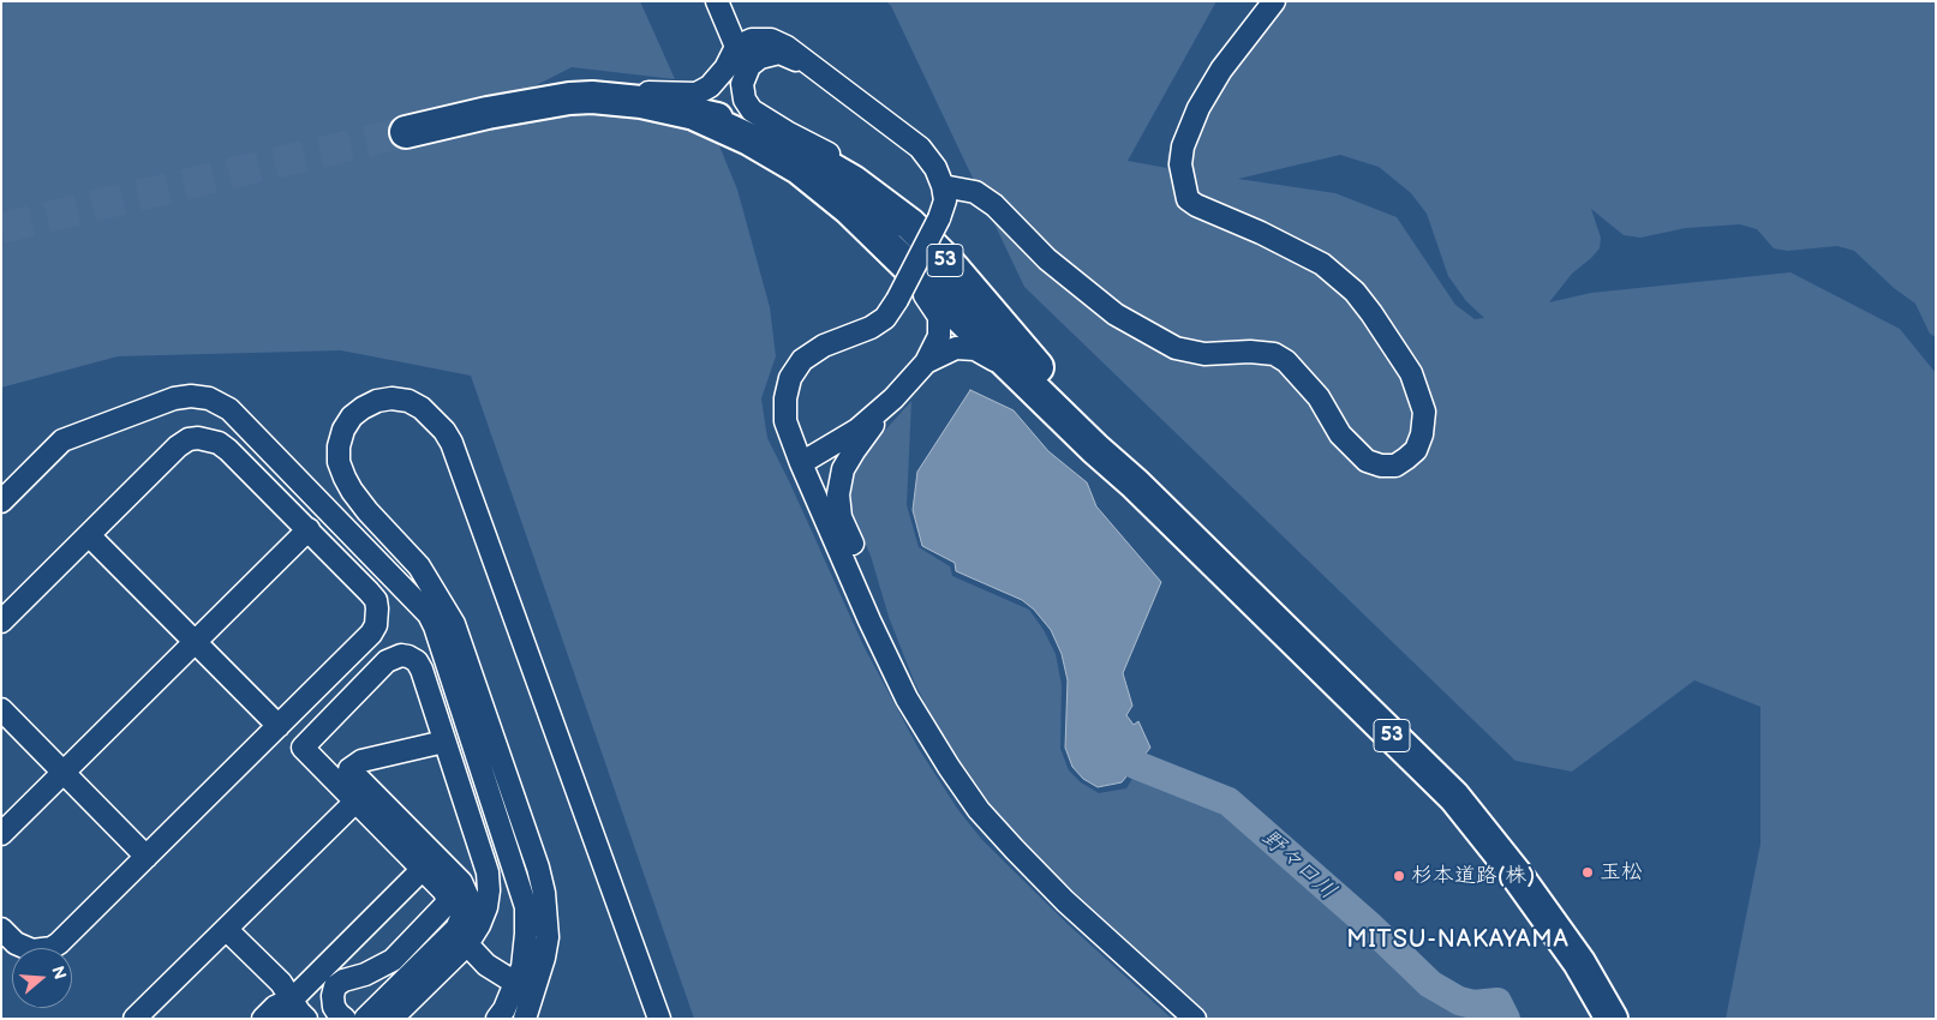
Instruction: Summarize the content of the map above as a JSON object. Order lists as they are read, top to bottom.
{
  "streets": {
    "highway": ["53"]
  },
  "districts": ["MITSU-NAKAYAMA"],
  "water": ["野々口川"],
  "places": ["玉松", "杉本道路(株)"],
  "north": "right"
}
